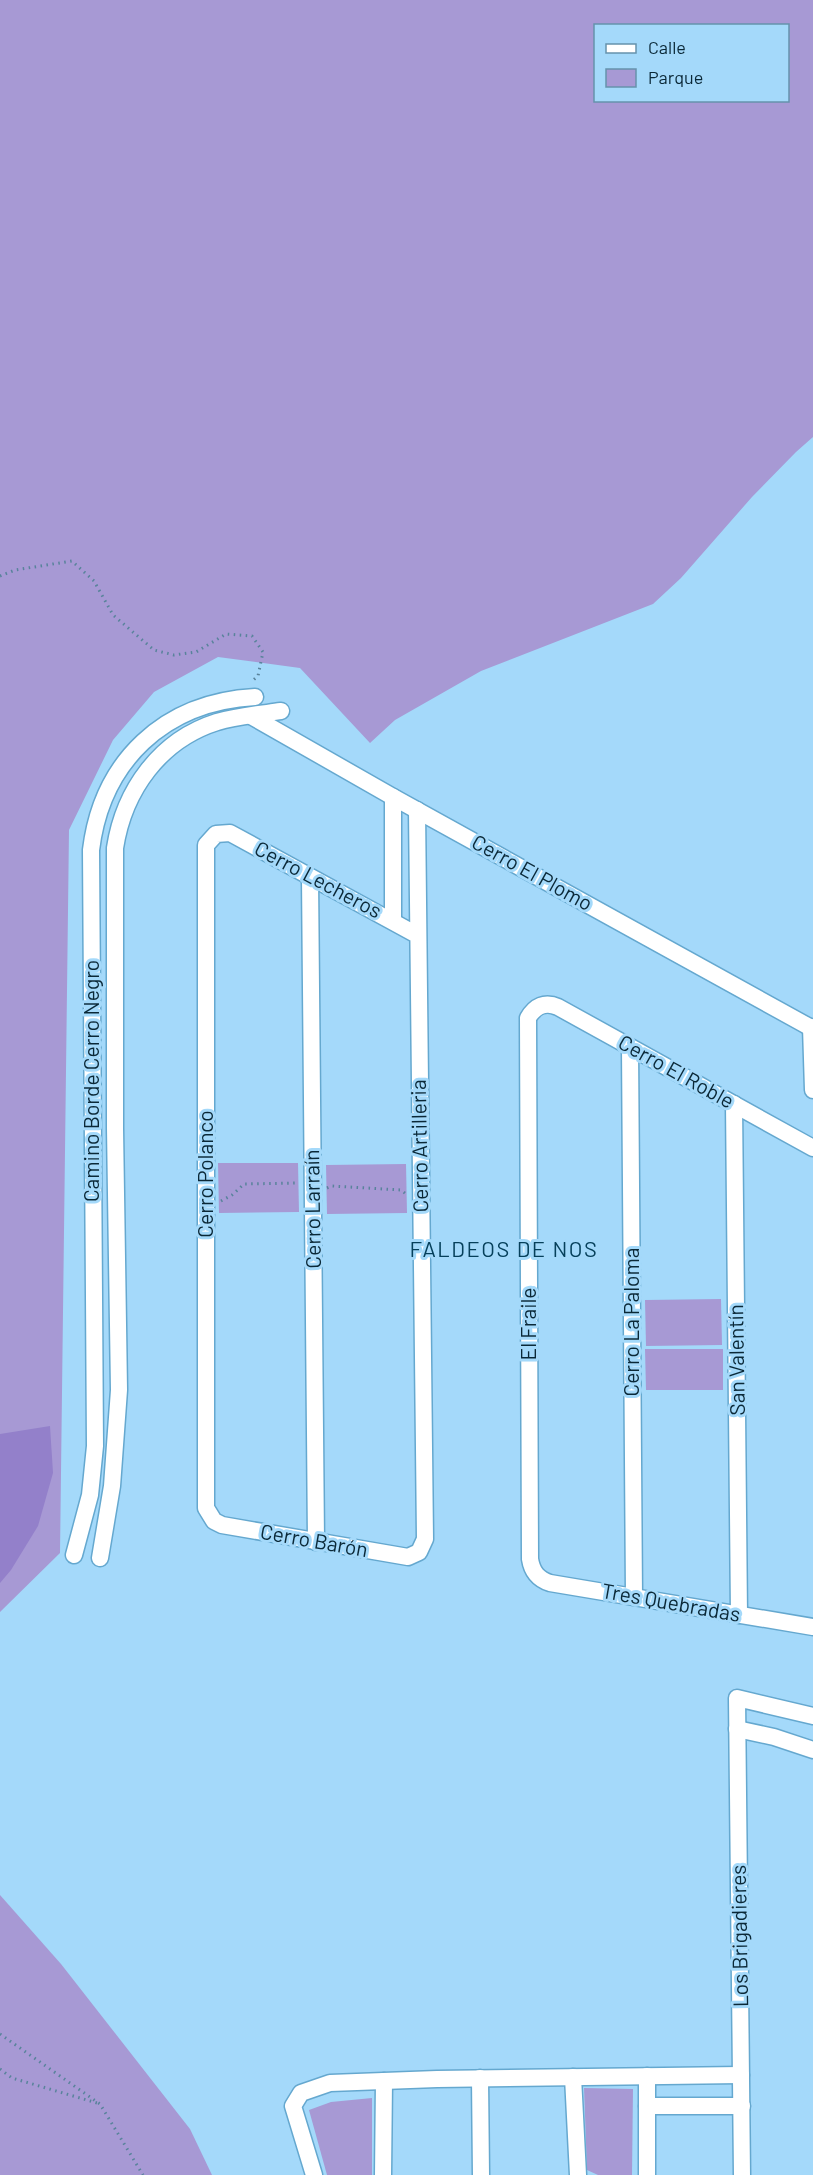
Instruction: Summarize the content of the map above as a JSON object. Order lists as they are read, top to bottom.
{
  "streets": {
    "street": [
      "Cerro El Plomo",
      "Cerro Lecheros",
      "Cerro El Roble",
      "Camino Borde Cerro Negro",
      "Cerro Artilleria",
      "Cerro Polanco",
      "Cerro Larraín",
      "Cerro La Paloma",
      "El Fraile",
      "San Valentín",
      "Cerro Barón",
      "Tres Quebradas",
      "Los Brigadieres"
    ]
  },
  "crossings": [
    ["Cerro El Plomo", "Camino Borde Cerro Negro"],
    ["Cerro El Plomo", "Cerro Artilleria"],
    ["Cerro Lecheros", "Cerro Artilleria"],
    ["Cerro Lecheros", "Cerro Polanco"],
    ["Cerro Lecheros", "Cerro Larraín"],
    ["Cerro El Roble", "Cerro La Paloma"],
    ["Cerro El Roble", "El Fraile"],
    ["Cerro El Roble", "San Valentín"],
    ["Cerro Artilleria", "Cerro Barón"],
    ["Cerro Polanco", "Cerro Barón"],
    ["Cerro Larraín", "Cerro Barón"],
    ["Cerro La Paloma", "Tres Quebradas"],
    ["El Fraile", "Tres Quebradas"],
    ["San Valentín", "Tres Quebradas"]
  ],
  "districts": ["FALDEOS DE NOS"],
  "legend": ["Calle", "Parque"]
}
